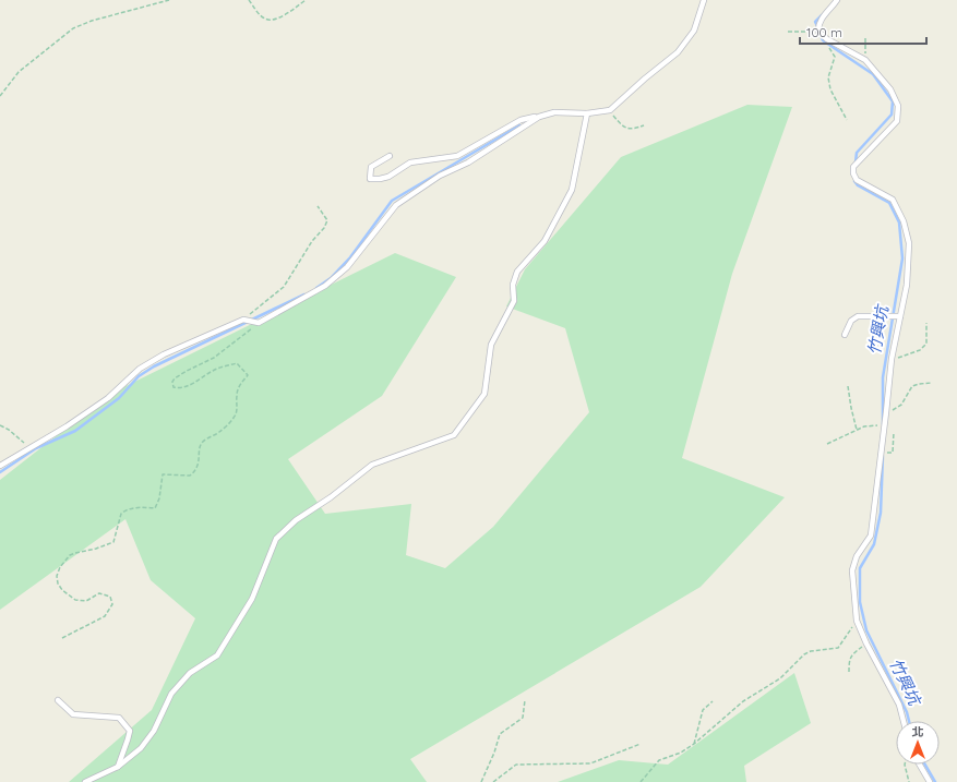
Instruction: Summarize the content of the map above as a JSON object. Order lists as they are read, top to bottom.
{
  "water": ["竹興坑"],
  "scale_bar": "100 m",
  "north": "top"
}
